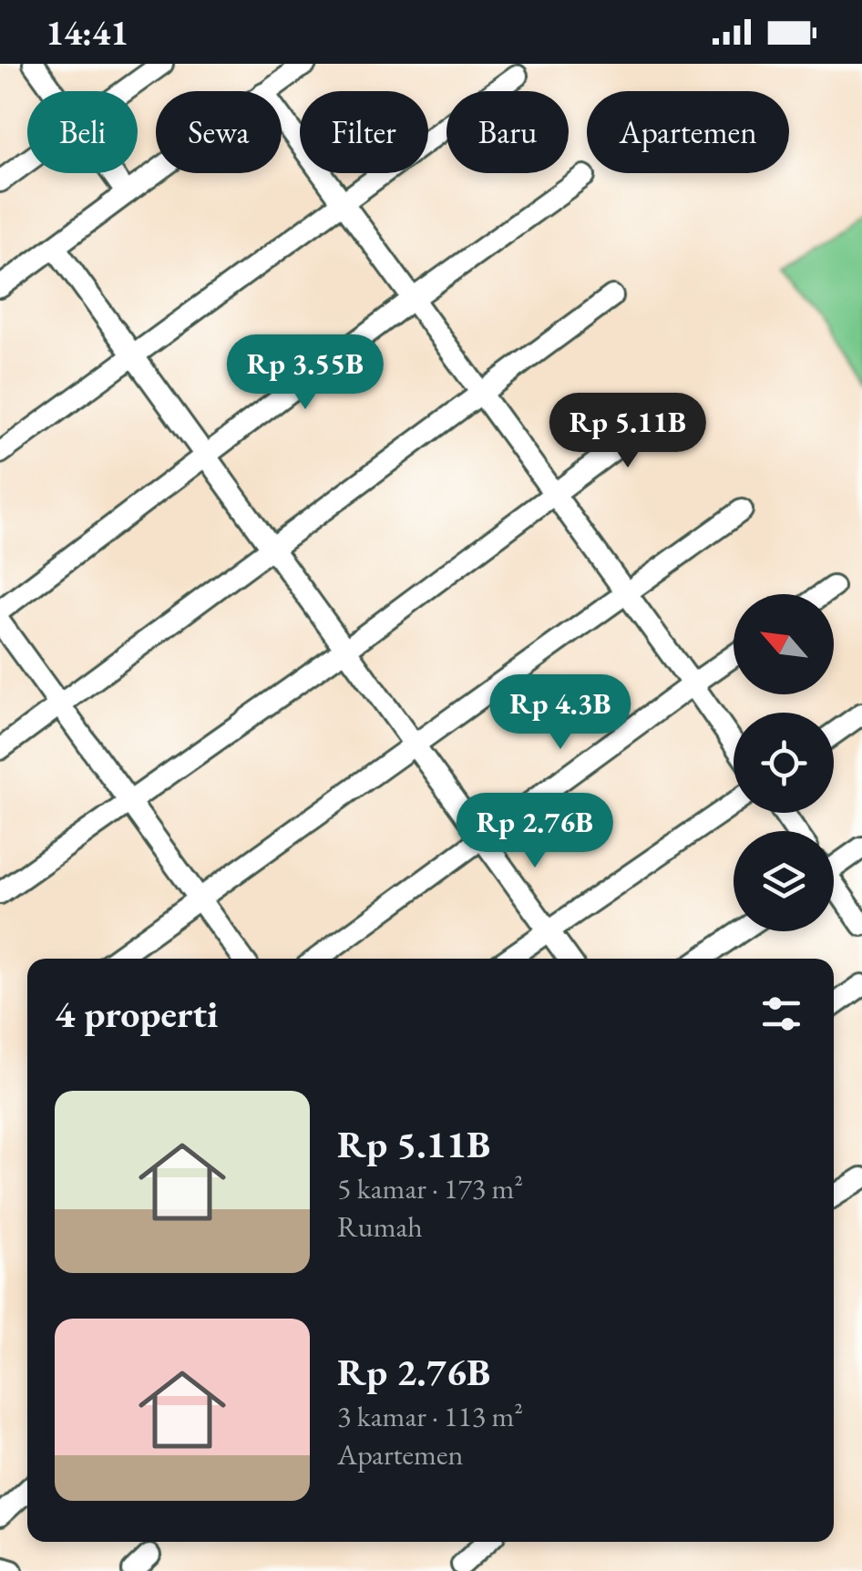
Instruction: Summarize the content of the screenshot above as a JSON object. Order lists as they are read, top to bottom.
{
  "north": "top left",
  "page": {
    "status": "14:41",
    "chip": [
      "Beli",
      "Sewa",
      "Filter",
      "Baru",
      "Apartemen"
    ],
    "price": [
      "Rp 3.55B",
      "Rp 5.11B",
      "Rp 4.3B",
      "Rp 2.76B"
    ],
    "heading": "4 properti",
    "list": [
      {
        "name": "Rp 5.11B",
        "note": "5 kamar · 173 m² · Rumah"
      },
      {
        "name": "Rp 2.76B",
        "note": "3 kamar · 113 m² · Apartemen"
      }
    ]
  }
}
